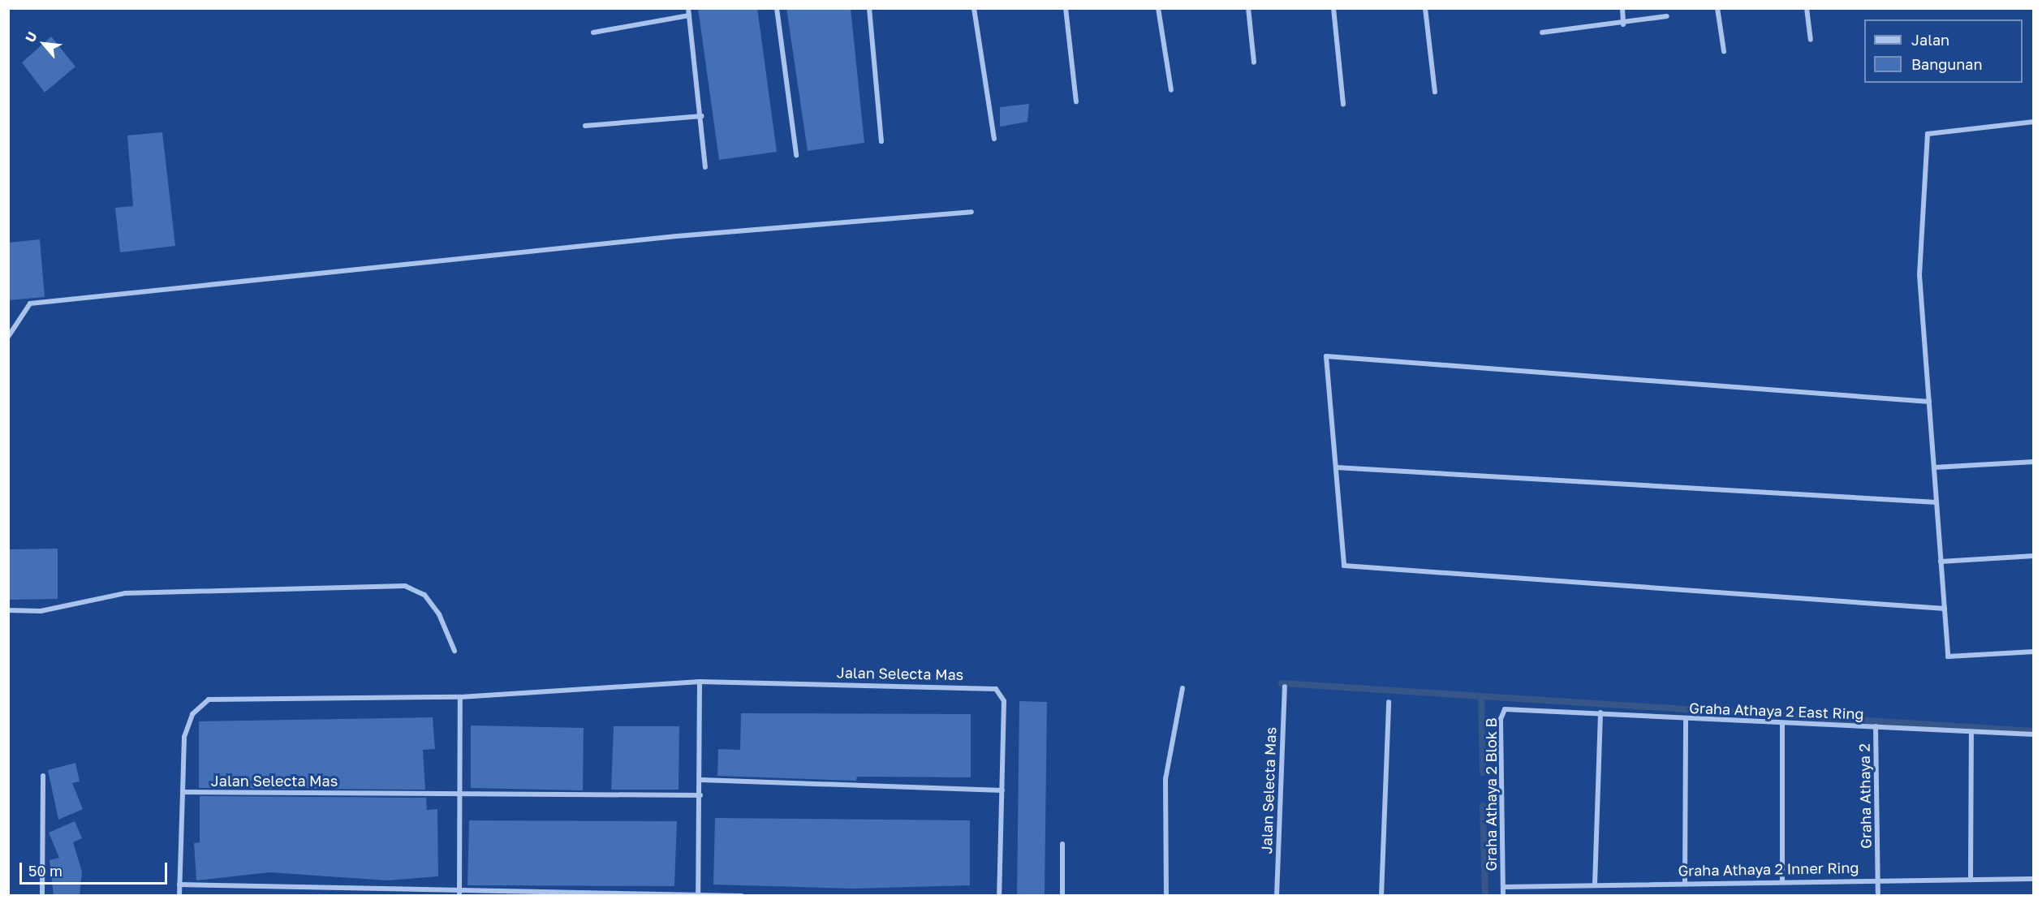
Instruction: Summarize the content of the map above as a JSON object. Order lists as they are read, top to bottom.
{
  "streets": {
    "street": [
      "Jalan Selecta Mas",
      "Graha Athaya 2 East Ring",
      "Graha Athaya 2 Blok B",
      "Graha Athaya 2",
      "Graha Athaya 2 Inner Ring"
    ]
  },
  "crossings": [
    ["Graha Athaya 2 East Ring", "Graha Athaya 2 Blok B"],
    ["Graha Athaya 2 East Ring", "Graha Athaya 2"],
    ["Graha Athaya 2 Blok B", "Graha Athaya 2 Inner Ring"],
    ["Graha Athaya 2", "Graha Athaya 2 Inner Ring"]
  ],
  "legend": ["Jalan", "Bangunan"],
  "scale_bar": "50 m",
  "north": "top left"
}
